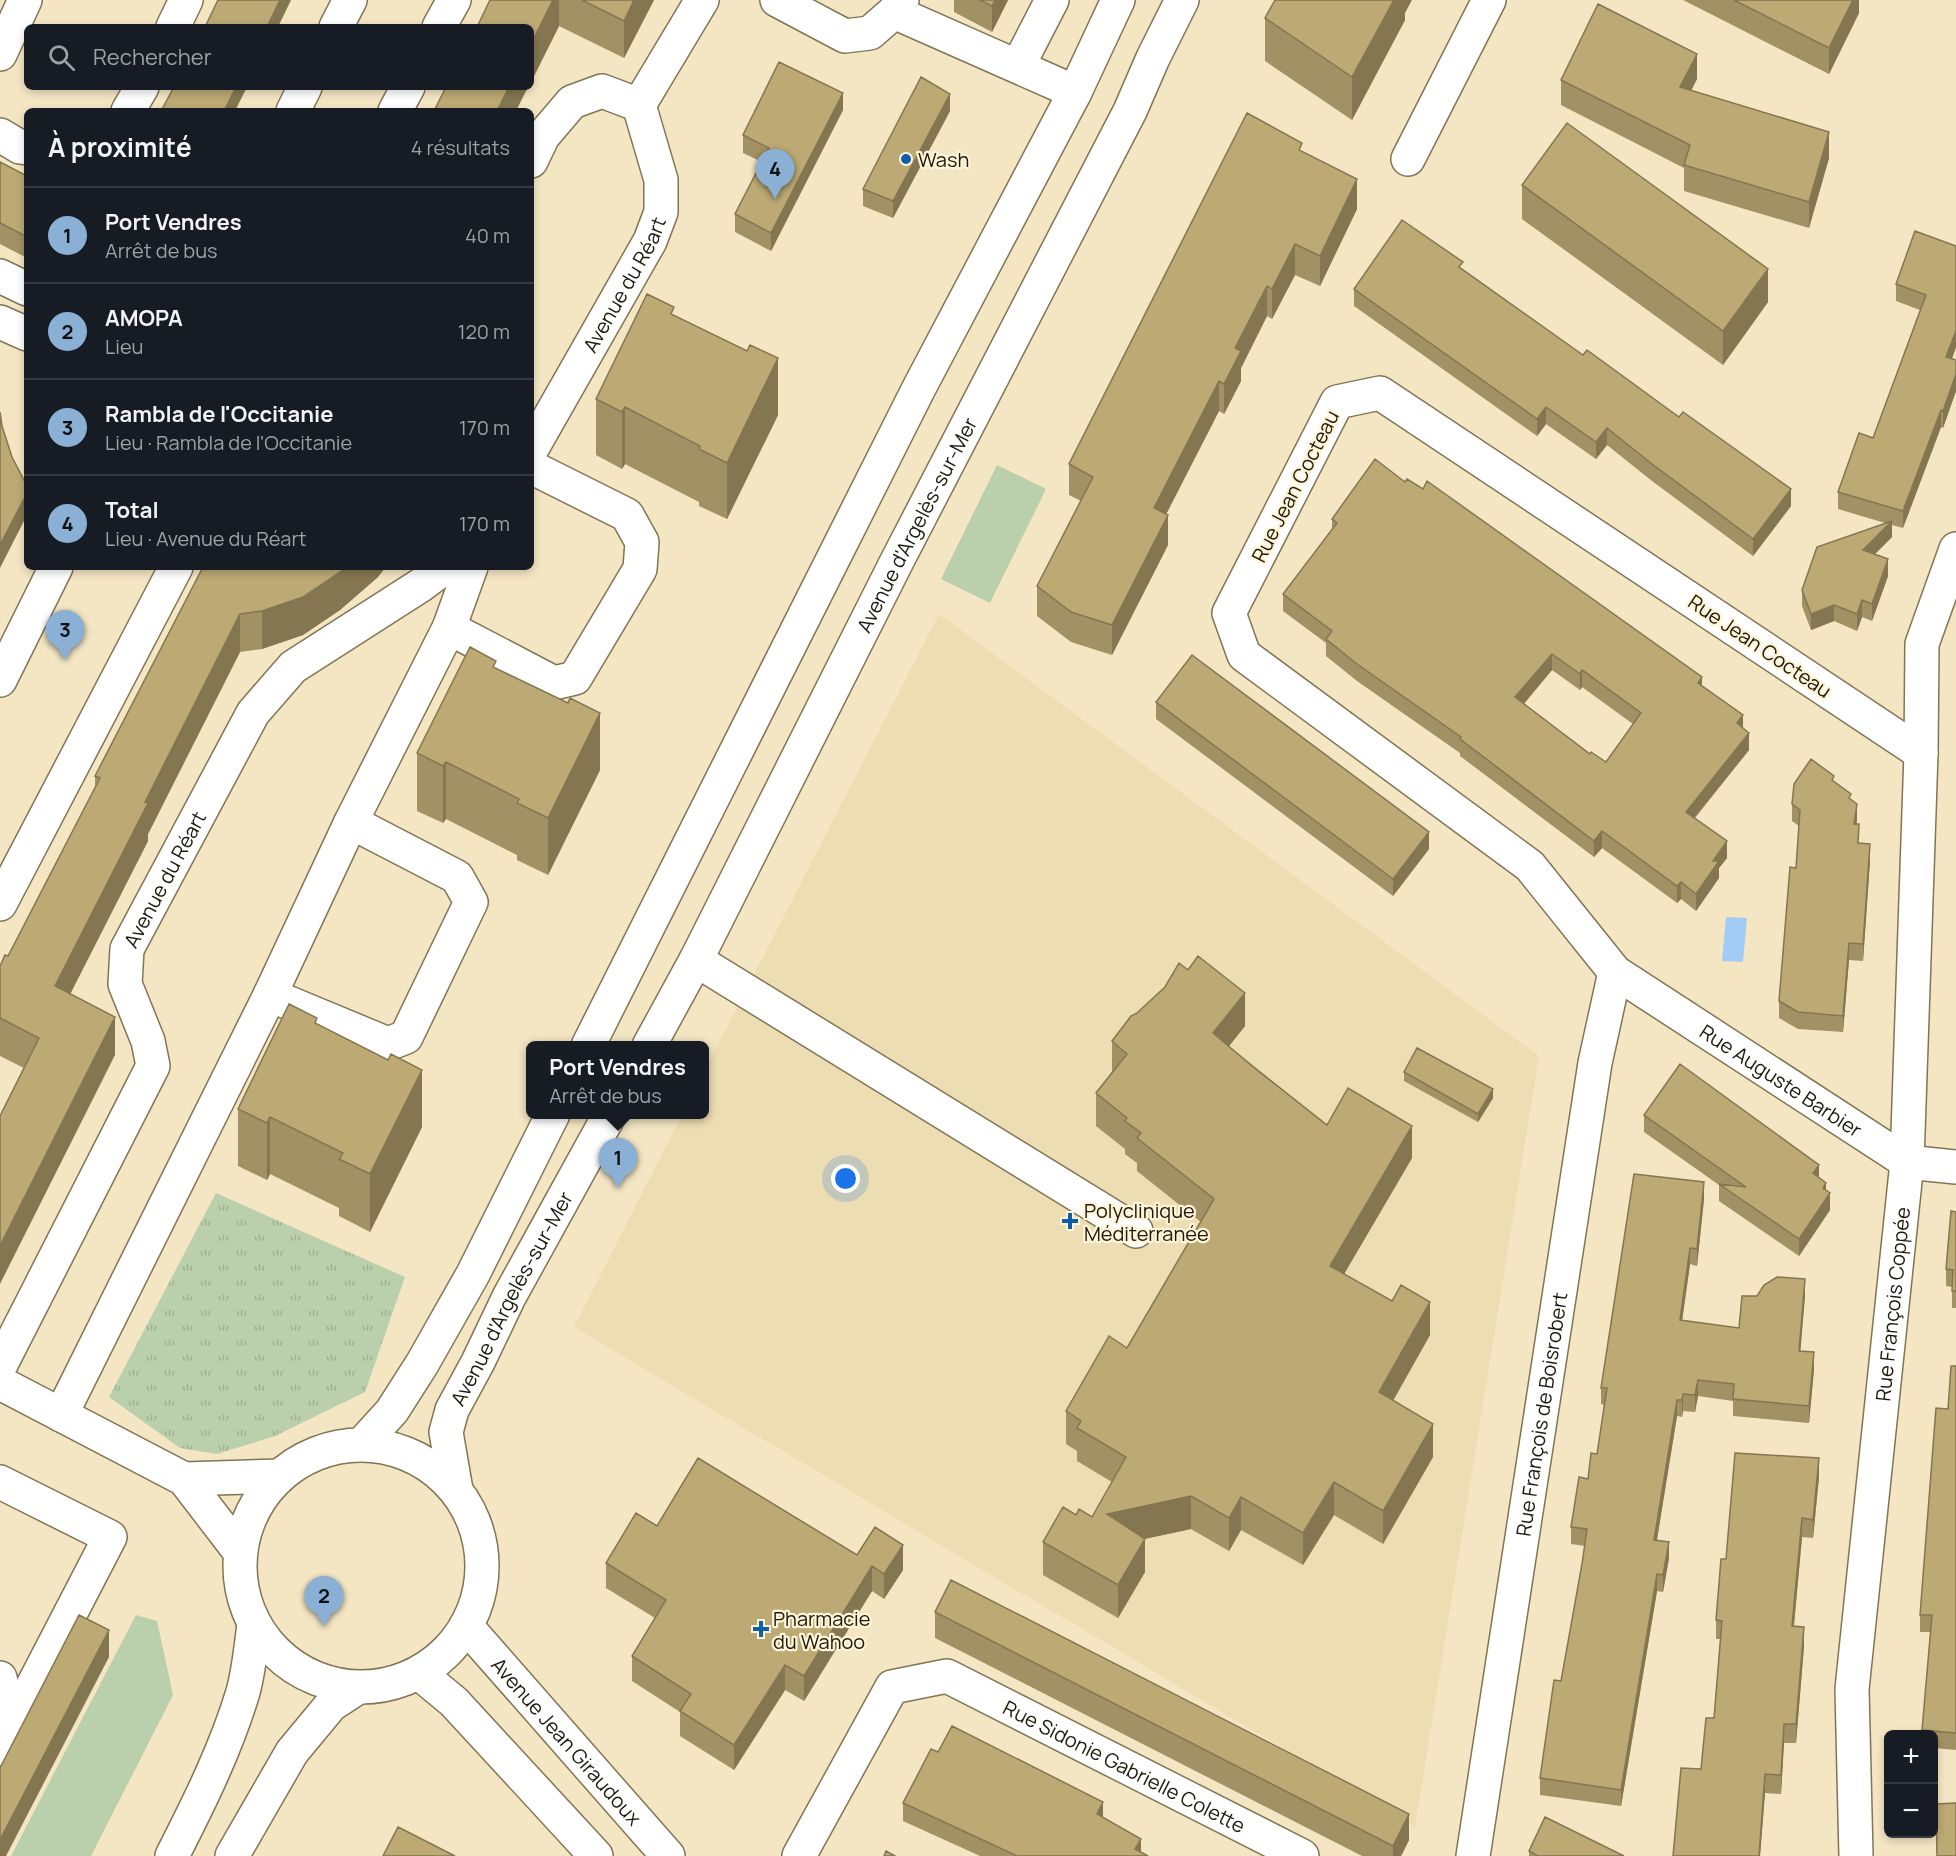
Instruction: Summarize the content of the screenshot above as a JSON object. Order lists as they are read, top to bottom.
{
  "streets": {
    "street": [
      "Avenue du Réart",
      "Rue Jean Cocteau",
      "Avenue d'Argelès-sur-Mer",
      "Rue Auguste Barbier",
      "Rue François Coppée",
      "Rue François de Boisrobert",
      "Avenue Jean Giraudoux",
      "Rue Sidonie Gabrielle Colette"
    ]
  },
  "crossings": [
    ["Rue Jean Cocteau", "Rue Auguste Barbier"],
    ["Rue Jean Cocteau", "Rue François Coppée"],
    ["Rue Jean Cocteau", "Rue François de Boisrobert"],
    ["Rue Auguste Barbier", "Rue François Coppée"],
    ["Rue Auguste Barbier", "Rue François de Boisrobert"]
  ],
  "places": {
    "other": ["Wash"],
    "health": ["Polyclinique Méditerranée", "Pharmacie du Wahoo"]
  },
  "page": {
    "search": "Rechercher",
    "heading": ["À proximité", "4 résultats"],
    "pins": [
      "4",
      "3",
      "1",
      "2"
    ],
    "list": [
      {
        "mark": "1",
        "name": "Port Vendres",
        "note": "Arrêt de bus",
        "value": "40 m"
      },
      {
        "mark": "2",
        "name": "AMOPA",
        "note": "Lieu",
        "value": "120 m"
      },
      {
        "mark": "3",
        "name": "Rambla de l'Occitanie",
        "note": "Lieu · Rambla de l'Occitanie",
        "value": "170 m"
      },
      {
        "mark": "4",
        "name": "Total",
        "note": "Lieu · Avenue du Réart",
        "value": "170 m"
      }
    ],
    "popup": ["Port Vendres", "Arrêt de bus"],
    "map_buttons": ["+", "−"]
  }
}
